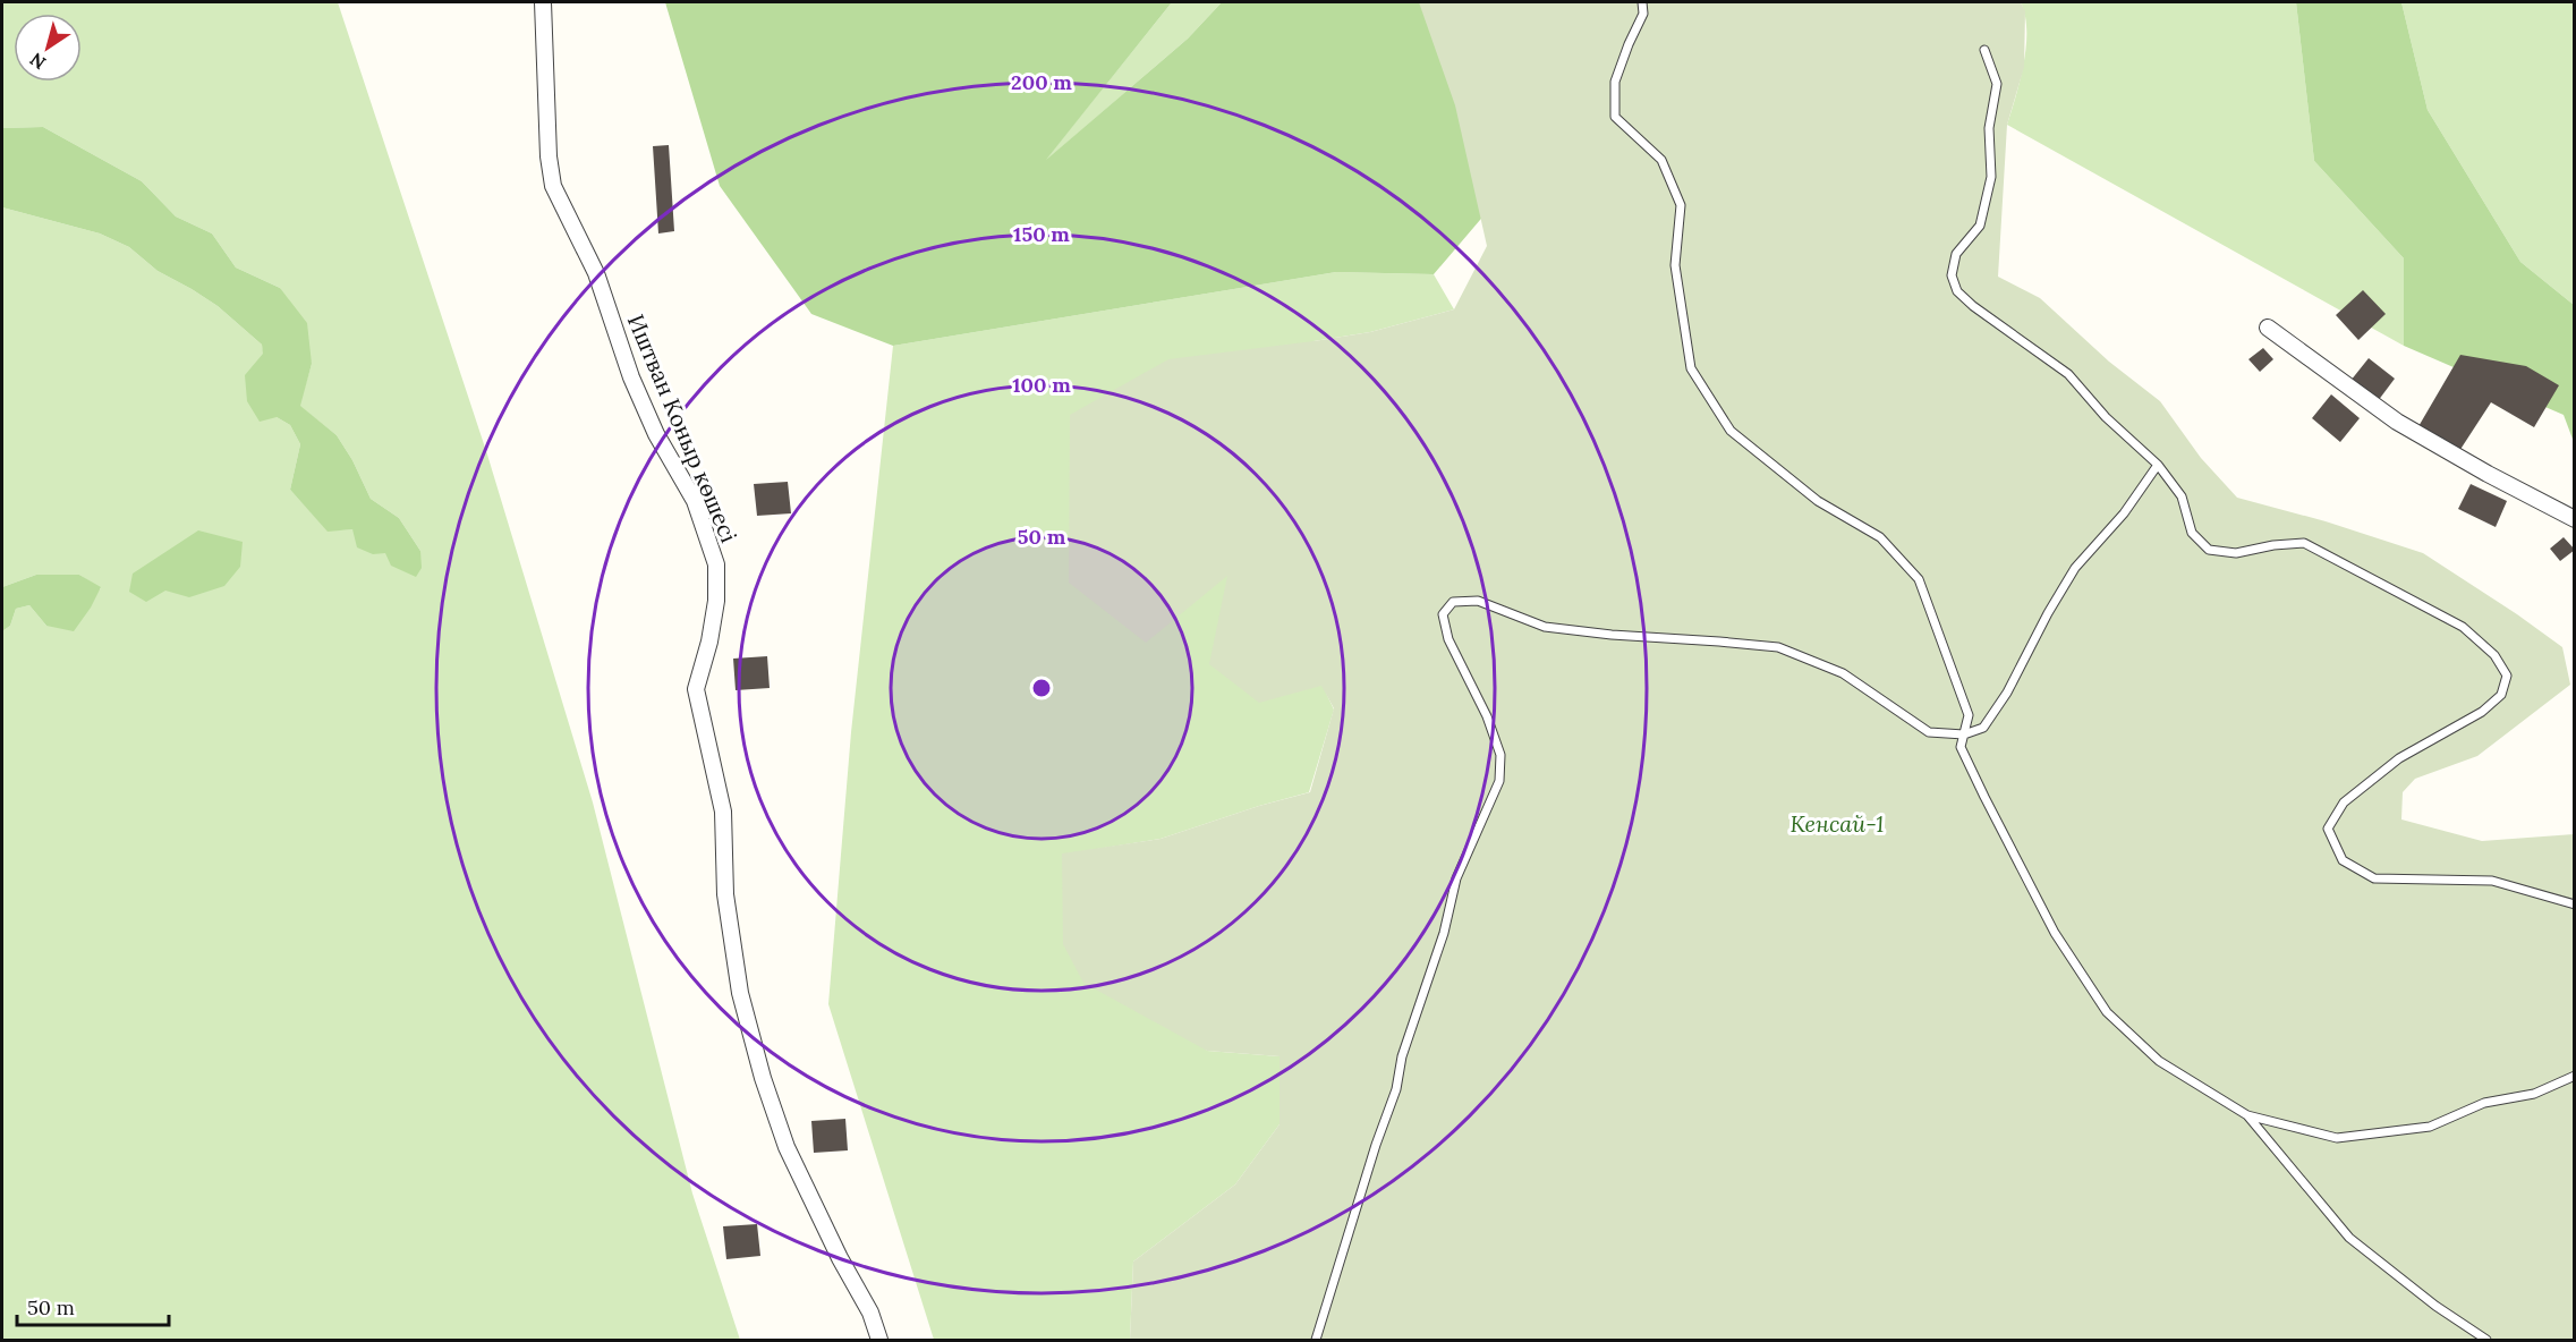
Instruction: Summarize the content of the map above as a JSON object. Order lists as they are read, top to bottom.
{
  "streets": {
    "street": ["Иштван Коныр көшесі"]
  },
  "parks": ["Кенсай-1"],
  "scale_bar": "50 m",
  "north": "bottom left",
  "rings": [
    "200 m",
    "150 m",
    "100 m",
    "50 m"
  ]
}
